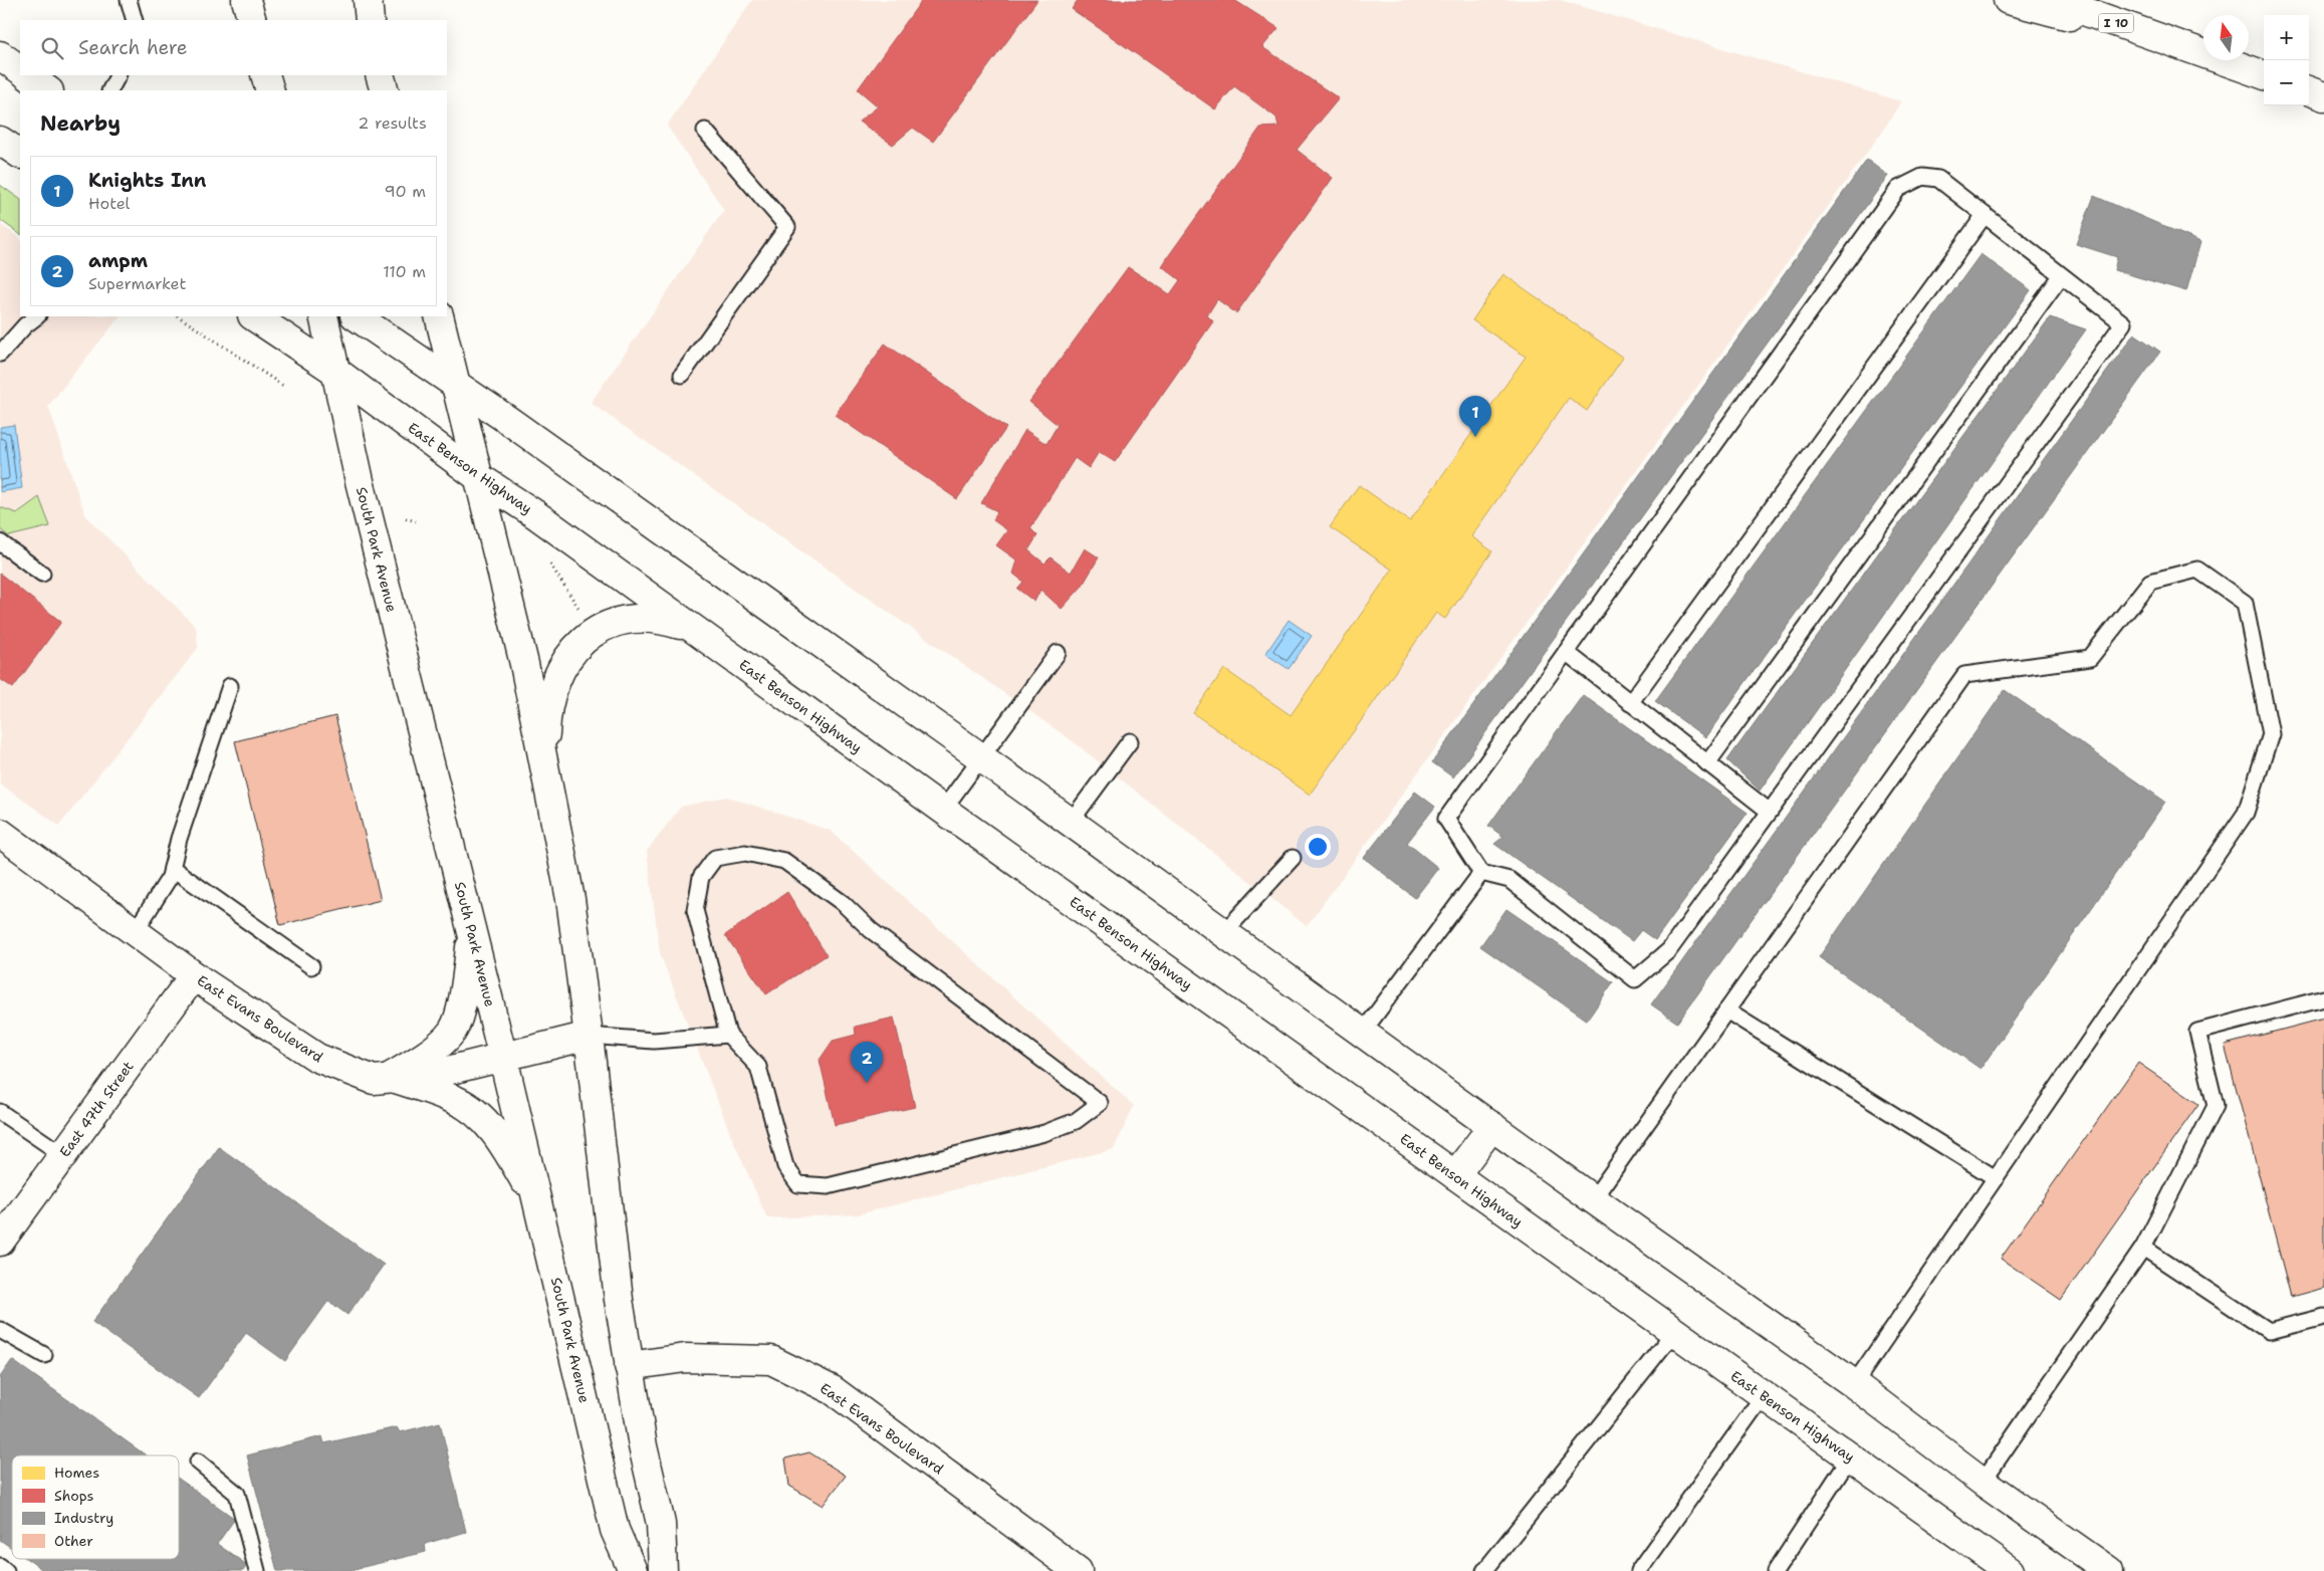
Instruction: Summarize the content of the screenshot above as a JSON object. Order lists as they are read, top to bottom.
{
  "streets": {
    "main road": [
      "I 10",
      "East Benson Highway",
      "South Park Avenue",
      "East Evans Boulevard",
      "East 47th Street"
    ]
  },
  "crossings": [
    ["East Benson Highway", "South Park Avenue"],
    ["South Park Avenue", "East Evans Boulevard"],
    ["East Evans Boulevard", "East 47th Street"]
  ],
  "legend": [
    "Homes",
    "Shops",
    "Industry",
    "Other"
  ],
  "north": "top",
  "page": {
    "map_buttons": ["+", "−"],
    "search": "Search here",
    "heading": ["Nearby", "2 results"],
    "list": [
      {
        "mark": "1",
        "name": "Knights Inn",
        "note": "Hotel",
        "value": "90 m"
      },
      {
        "mark": "2",
        "name": "ampm",
        "note": "Supermarket",
        "value": "110 m"
      }
    ],
    "pins": ["1", "2"]
  }
}
